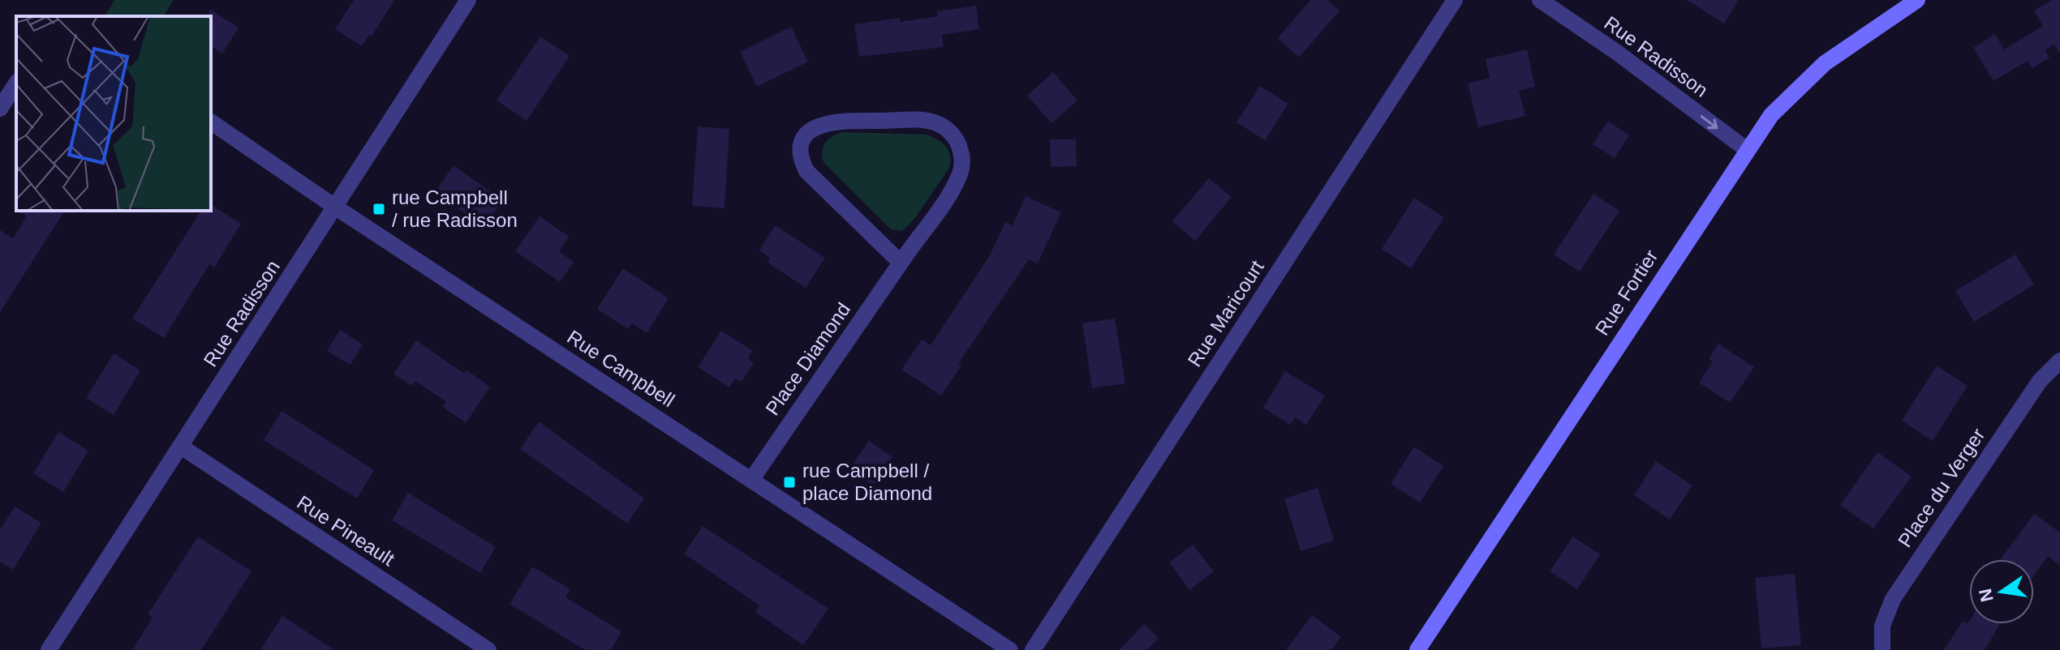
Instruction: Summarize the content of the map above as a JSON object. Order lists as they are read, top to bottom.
{
  "streets": {
    "street": [
      "Rue Radisson",
      "Rue Fortier",
      "Rue Maricourt",
      "Place Diamond",
      "Rue Campbell",
      "Place du Verger",
      "Rue Pineault"
    ]
  },
  "crossings": [
    ["Rue Radisson", "Rue Fortier"],
    ["Rue Radisson", "Rue Campbell"],
    ["Rue Radisson", "Rue Pineault"],
    ["Place Diamond", "Rue Campbell"]
  ],
  "places": {
    "transit": ["rue Campbell / rue Radisson", "rue Campbell / place Diamond"]
  },
  "north": "left"
}
